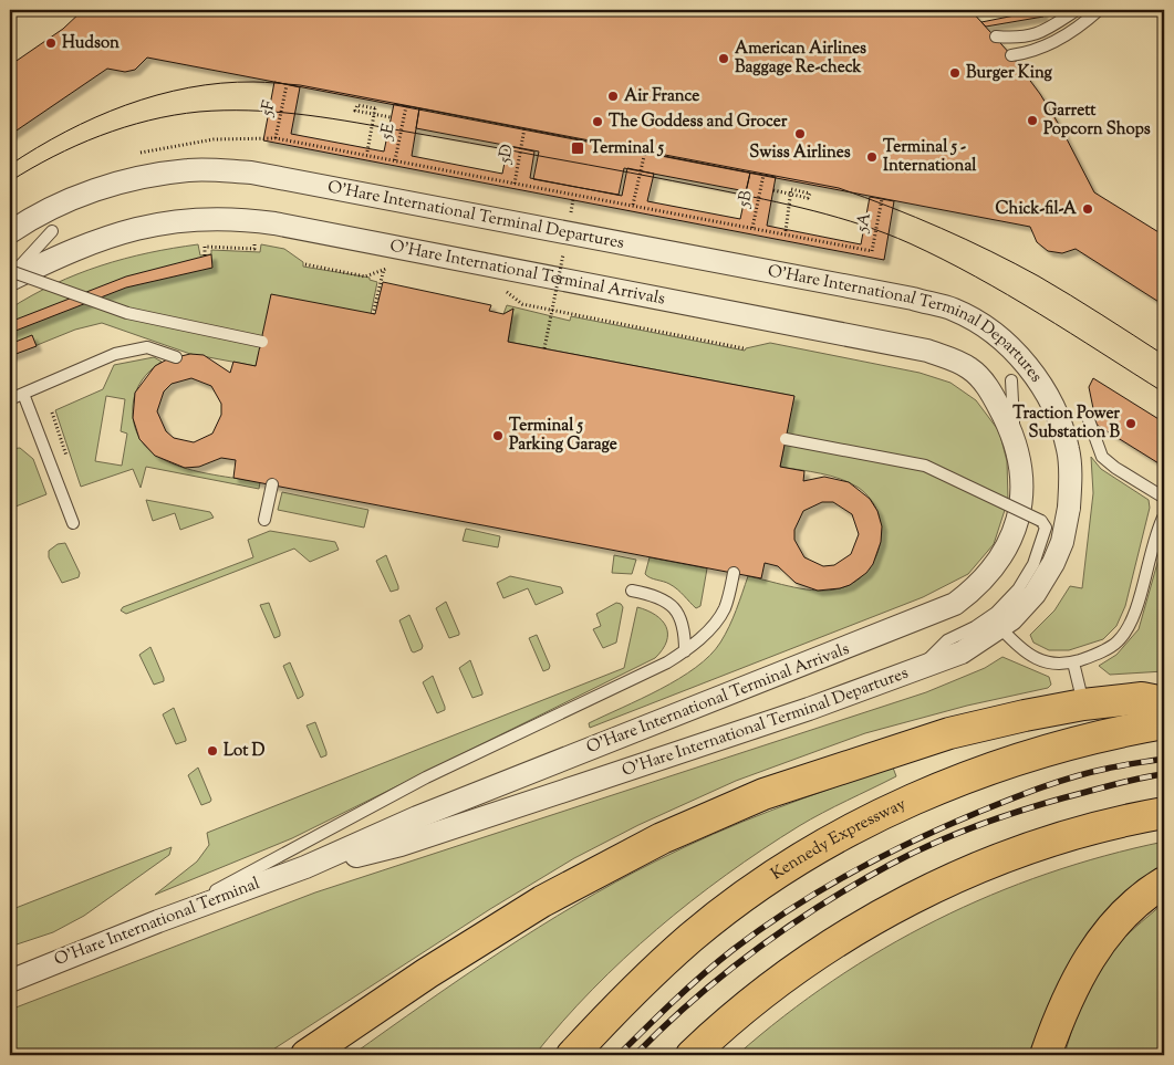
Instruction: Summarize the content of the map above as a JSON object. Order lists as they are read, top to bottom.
{
  "streets": {
    "highway": ["Kennedy Expressway"],
    "street": ["O'Hare International Terminal Departures", "O'Hare International Terminal Arrivals", "O'Hare International Terminal"],
    "path": [
      "5F",
      "5E",
      "5D",
      "5B",
      "5A"
    ]
  },
  "crossings": [
    ["O'Hare International Terminal Departures", "O'Hare International Terminal Arrivals"],
    ["O'Hare International Terminal Departures", "O'Hare International Terminal"],
    ["O'Hare International Terminal Arrivals", "O'Hare International Terminal"]
  ],
  "places": {
    "other": [
      "Hudson",
      "American Airlines Baggage Re-check",
      "Burger King",
      "Air France",
      "Garrett Popcorn Shops",
      "The Goddess and Grocer",
      "Swiss Airlines",
      "Terminal 5 - International",
      "Chick-fil-A",
      "Traction Power Substation B",
      "Terminal 5 Parking Garage",
      "Lot D"
    ],
    "transit": ["Terminal 5"]
  }
}
